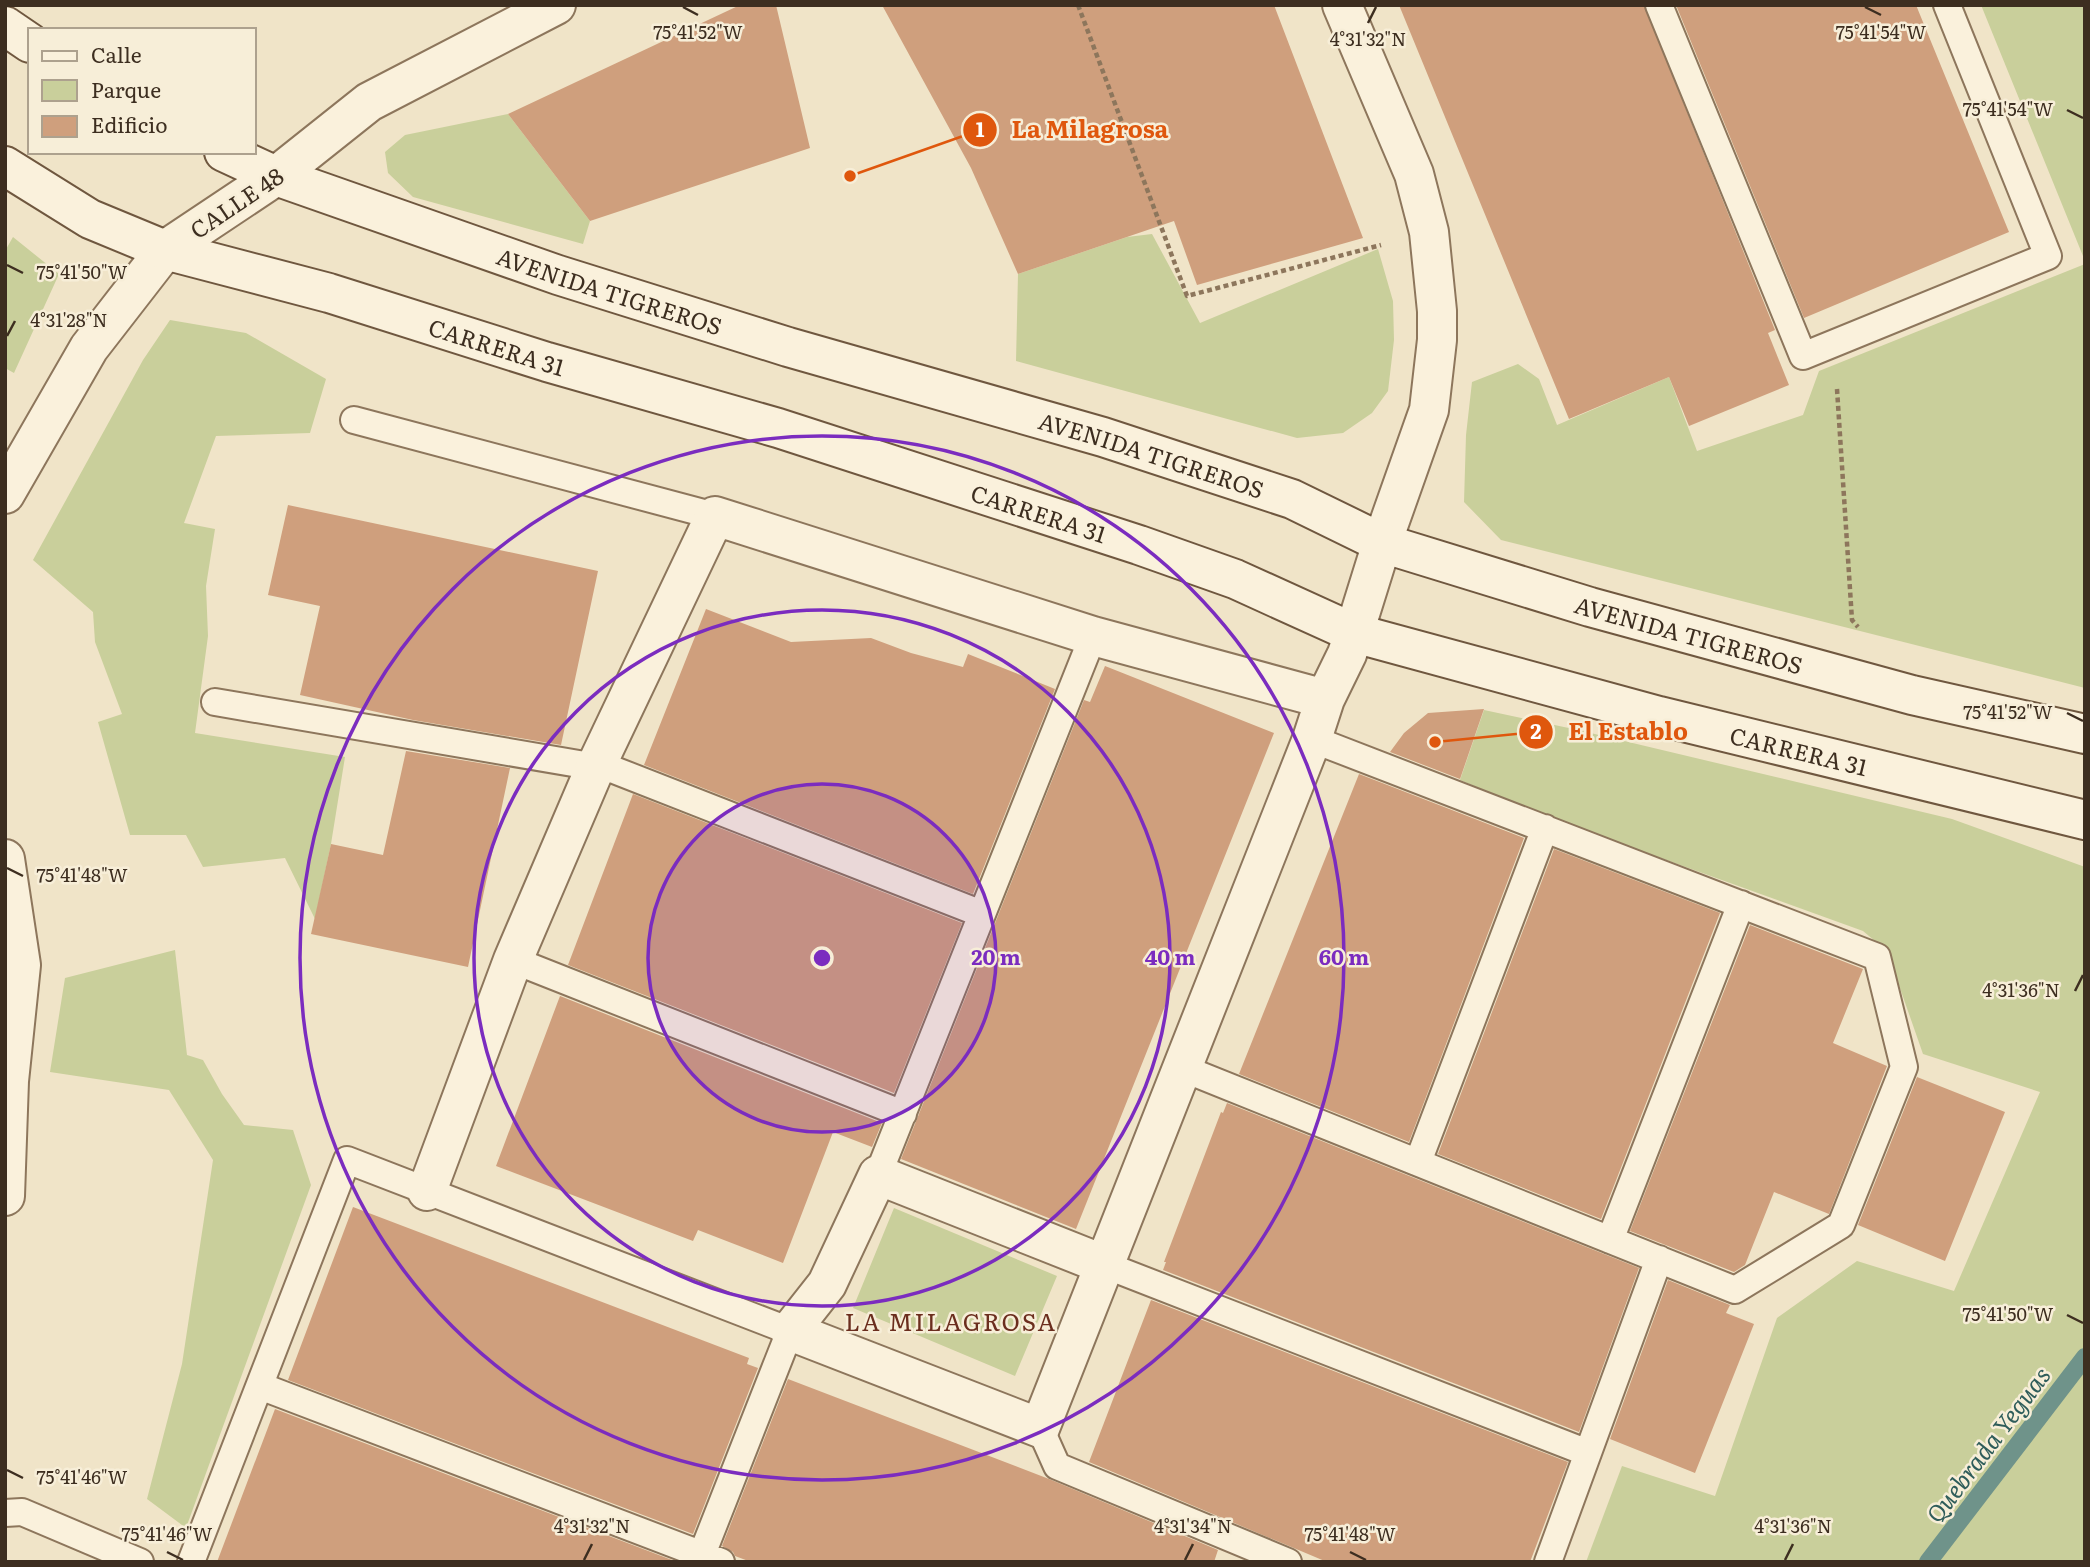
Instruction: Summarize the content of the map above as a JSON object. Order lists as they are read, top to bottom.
{
  "streets": {
    "street": ["CALLE 48", "AVENIDA TIGREROS", "CARRERA 31"]
  },
  "crossings": [
    ["CALLE 48", "AVENIDA TIGREROS"],
    ["CALLE 48", "CARRERA 31"]
  ],
  "districts": ["LA MILAGROSA"],
  "water": ["Quebrada Yeguas"],
  "places": ["La Milagrosa", "El Establo"],
  "legend": ["Calle", "Parque", "Edificio"],
  "coordinates": [
    "75°41'52\"W",
    "75°41'54\"W",
    "4°31'32\"N",
    "75°41'50\"W",
    "4°31'28\"N",
    "75°41'48\"W",
    "4°31'36\"N",
    "75°41'46\"W",
    "4°31'34\"N"
  ],
  "rings": ["20 m", "40 m", "60 m"]
}
